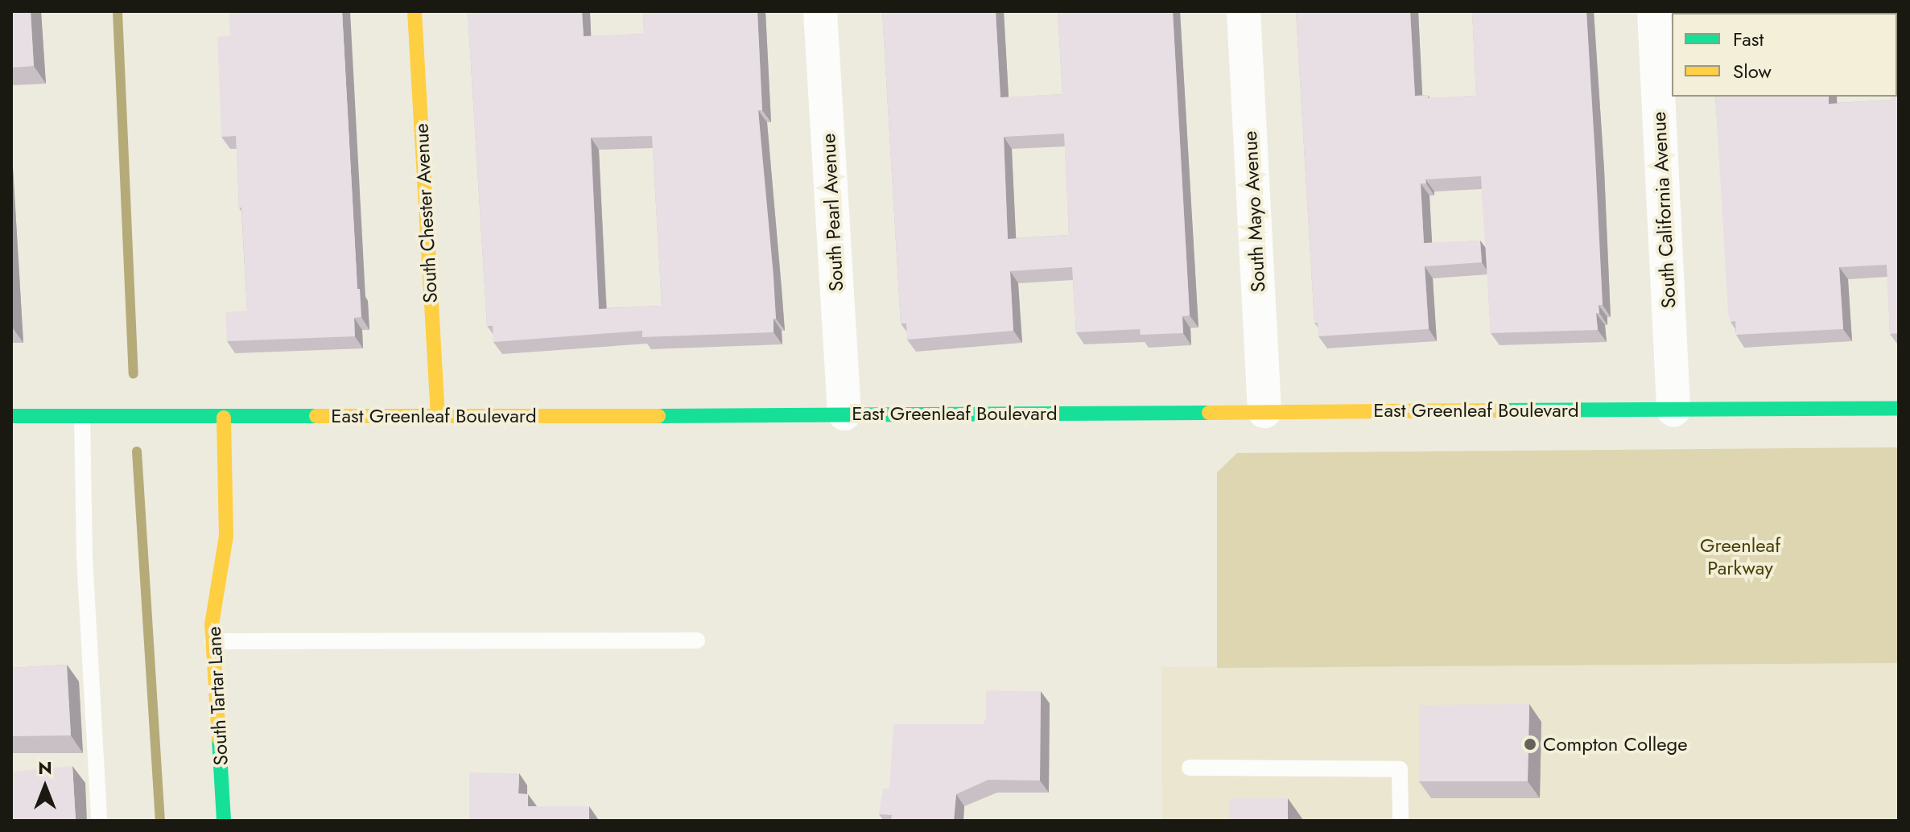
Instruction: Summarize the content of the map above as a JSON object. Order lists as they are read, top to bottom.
{
  "streets": {
    "street": [
      "South California Avenue",
      "South Mayo Avenue",
      "South Pearl Avenue",
      "South Chester Avenue",
      "East Greenleaf Boulevard",
      "South Tartar Lane"
    ]
  },
  "crossings": [
    ["South California Avenue", "East Greenleaf Boulevard"],
    ["South Mayo Avenue", "East Greenleaf Boulevard"],
    ["South Pearl Avenue", "East Greenleaf Boulevard"],
    ["South Chester Avenue", "East Greenleaf Boulevard"],
    ["East Greenleaf Boulevard", "South Tartar Lane"]
  ],
  "parks": ["Greenleaf Parkway"],
  "places": ["Compton College"],
  "legend": ["Fast", "Slow"],
  "north": "top"
}
